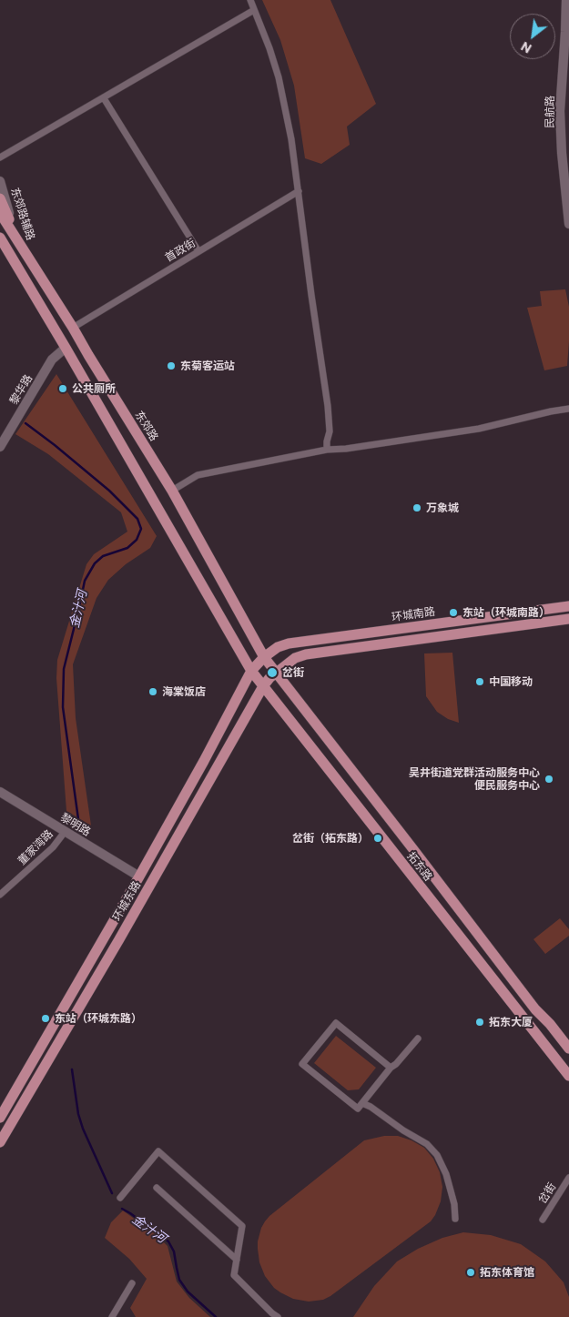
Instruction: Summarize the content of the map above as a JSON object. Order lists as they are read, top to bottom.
{
  "streets": {
    "main road": [
      "民航路",
      "东郊路辅路",
      "黎华路",
      "东郊路",
      "环城南路",
      "黎明路",
      "拓东路",
      "环城东路"
    ],
    "street": ["首政街", "董家湾路", "岔街"]
  },
  "crossings": [
    ["东郊路辅路", "东郊路"],
    ["首政街", "东郊路"],
    ["东郊路", "环城南路"],
    ["东郊路", "拓东路"],
    ["东郊路", "环城东路"],
    ["环城南路", "拓东路"],
    ["环城南路", "环城东路"],
    ["黎明路", "董家湾路"],
    ["黎明路", "环城东路"],
    ["拓东路", "环城东路"]
  ],
  "water": ["金汁河"],
  "places": [
    "东菊客运站",
    "公共厕所",
    "万象城",
    "东站（环城南路）",
    "岔街",
    "中国移动",
    "海棠饭店",
    "吴井街道党群活动服务中心 便民服务中心",
    "岔街（拓东路）",
    "东站（环城东路）",
    "拓东大厦",
    "拓东体育馆"
  ],
  "north": "bottom left"
}
